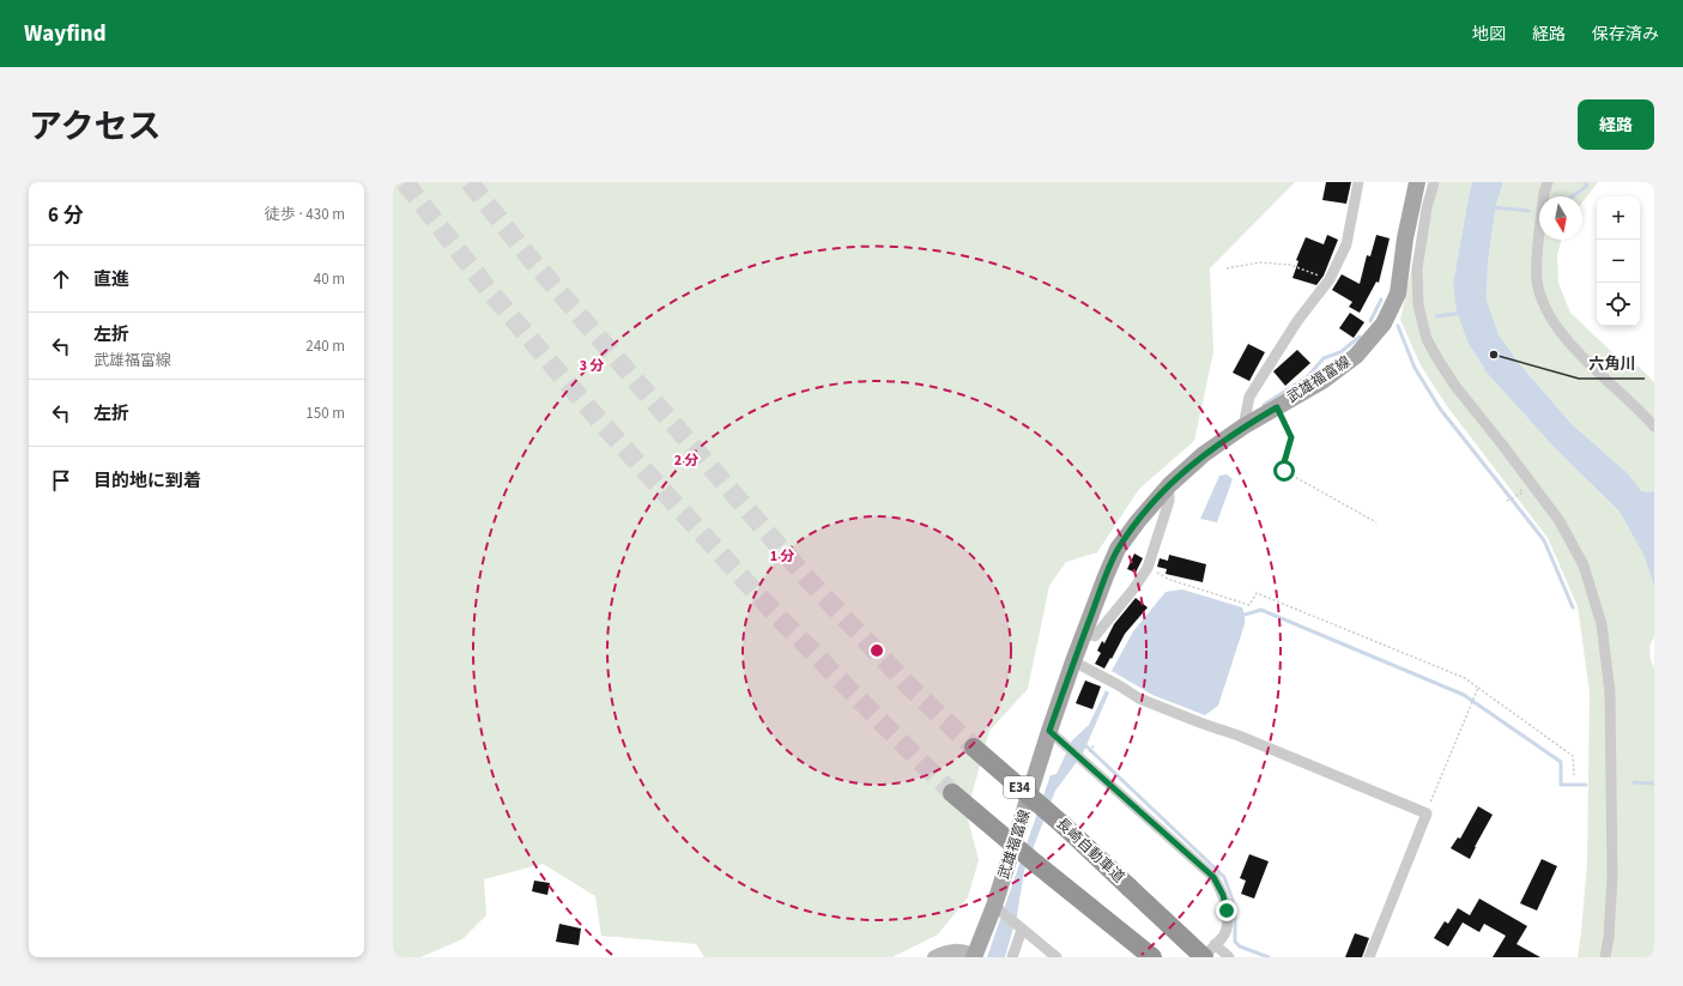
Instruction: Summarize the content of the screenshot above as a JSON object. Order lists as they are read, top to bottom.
{
  "streets": {
    "highway": ["E34", "長崎自動車道"],
    "main road": ["武雄福富線"]
  },
  "places": ["六角川"],
  "north": "bottom",
  "page": {
    "header": "Wayfind",
    "nav": ["地図", "経路", "保存済み"],
    "title": "アクセス",
    "buttons": "経路",
    "heading": ["6 分", "徒歩 · 430 m"],
    "map_buttons": ["+", "−"],
    "list": [
      ["直進", "40 m"],
      ["左折", "武雄福富線", "240 m"],
      ["左折", "150 m"],
      "目的地に到着"
    ]
  },
  "rings": ["3 分", "2 分", "1 分"]
}
